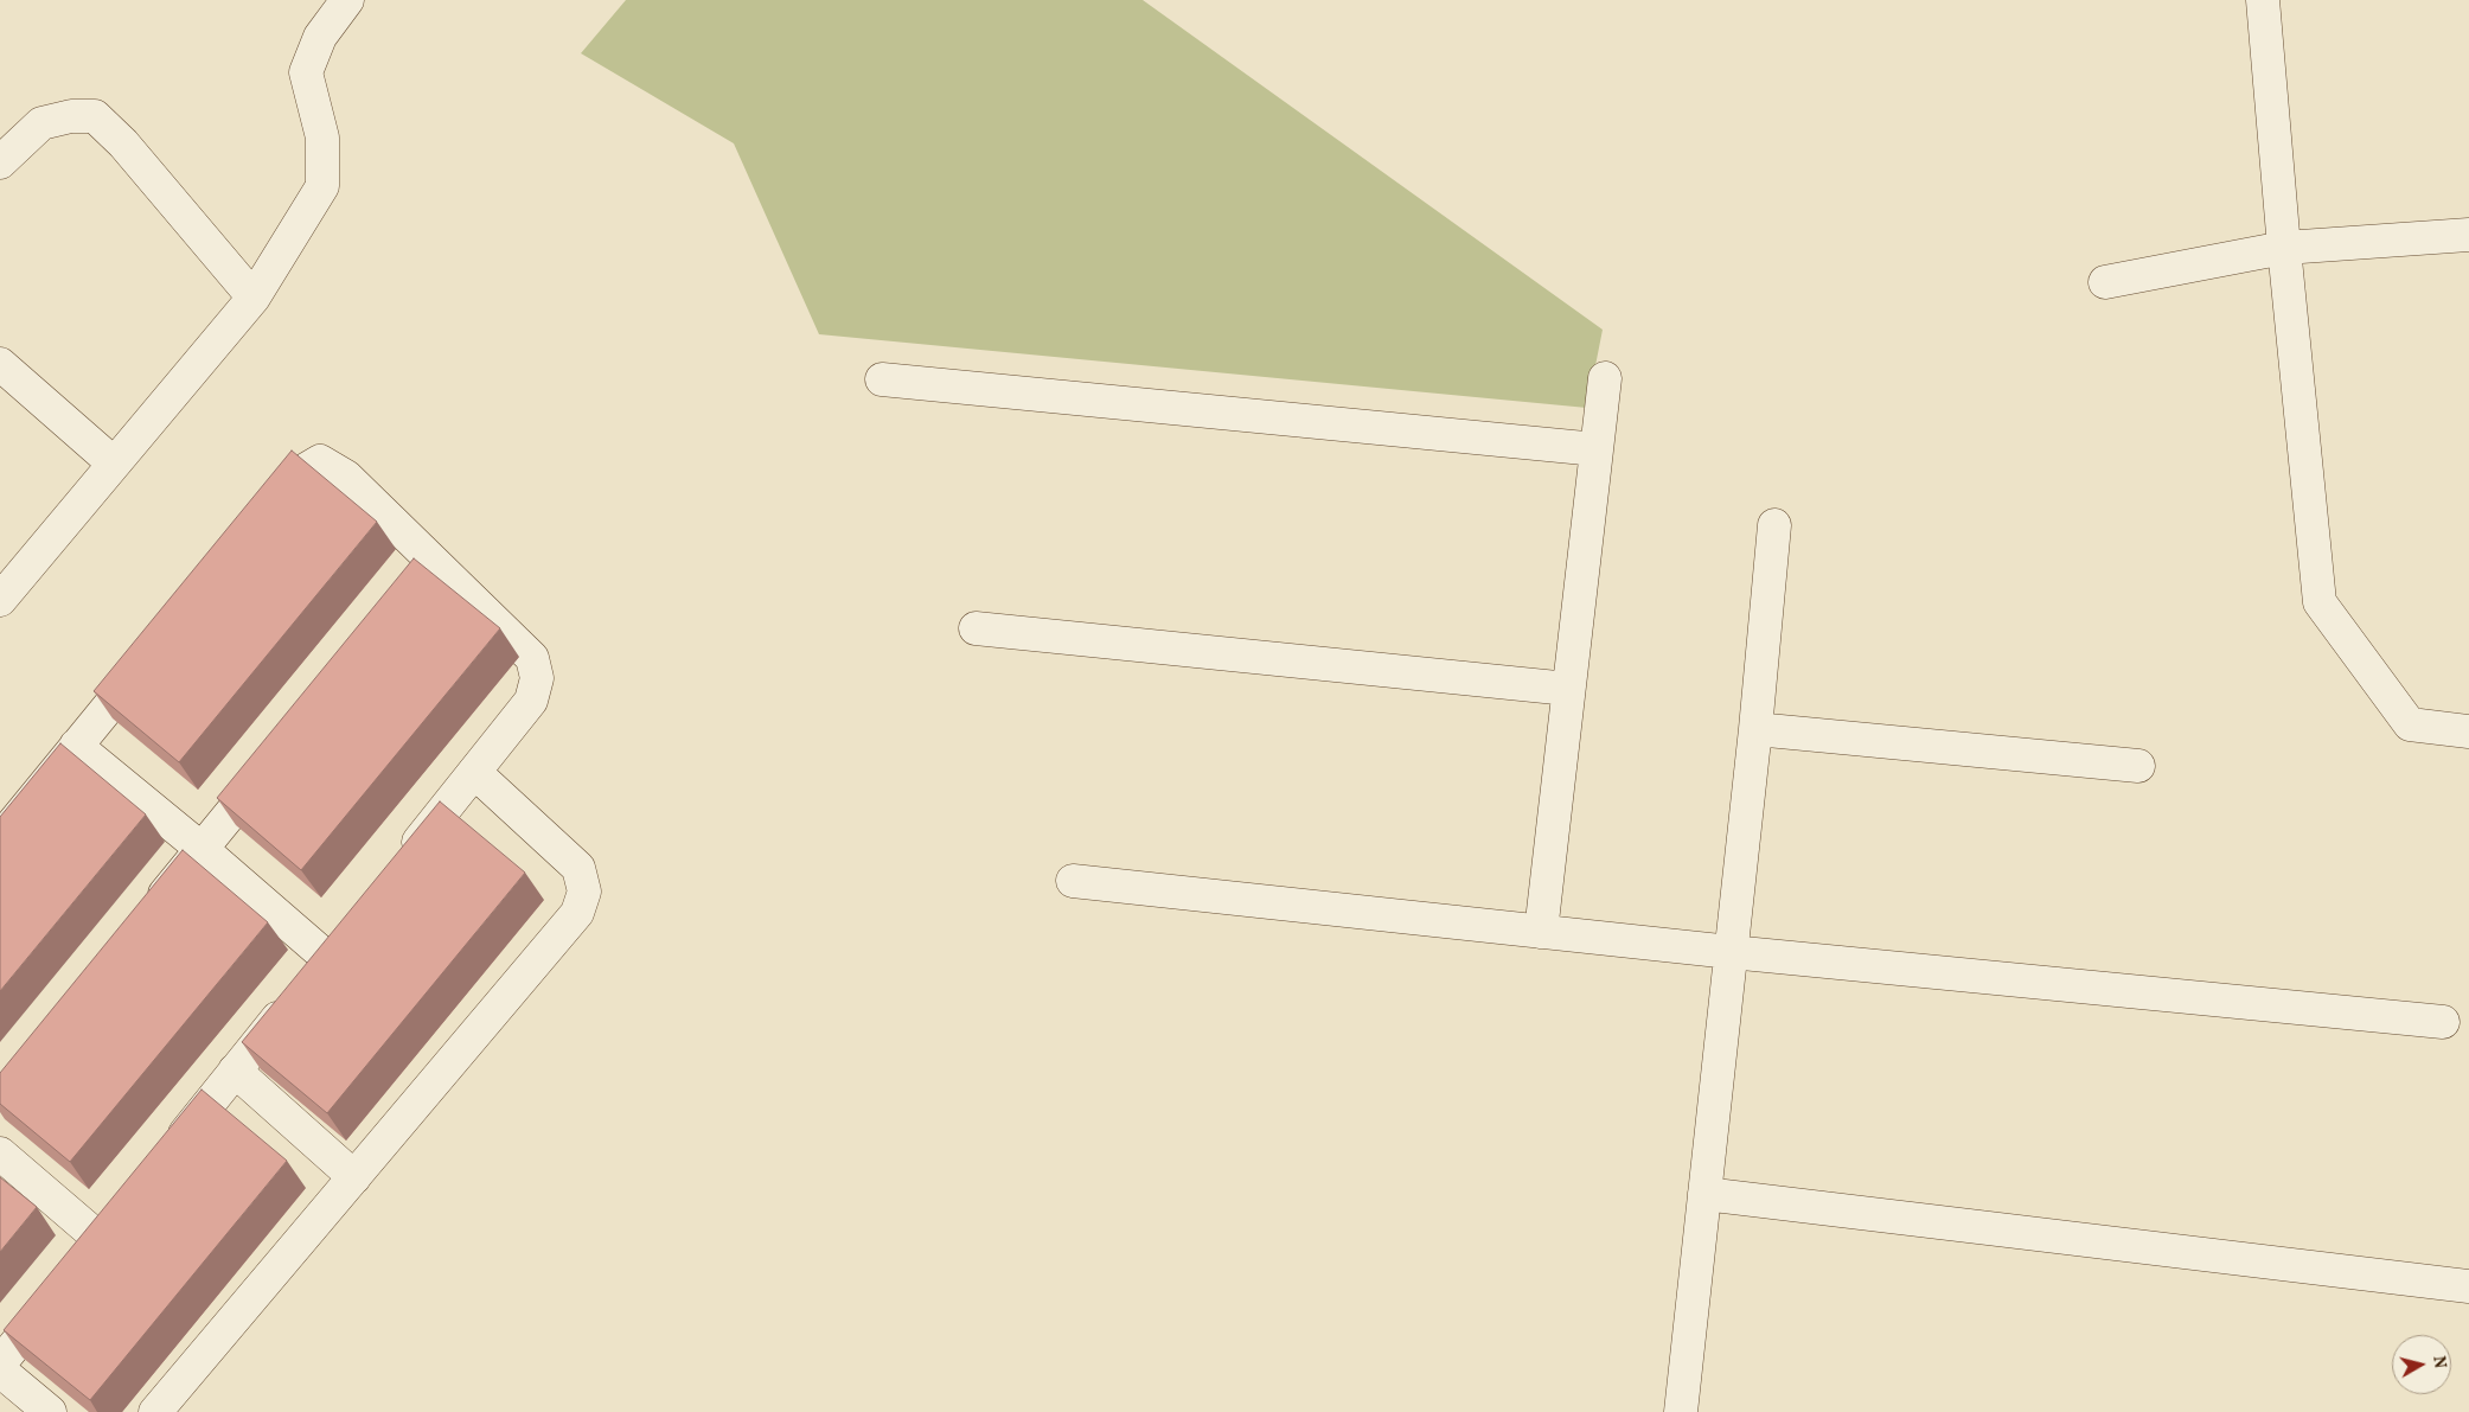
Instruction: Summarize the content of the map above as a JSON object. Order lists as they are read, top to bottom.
{
  "north": "right"
}
